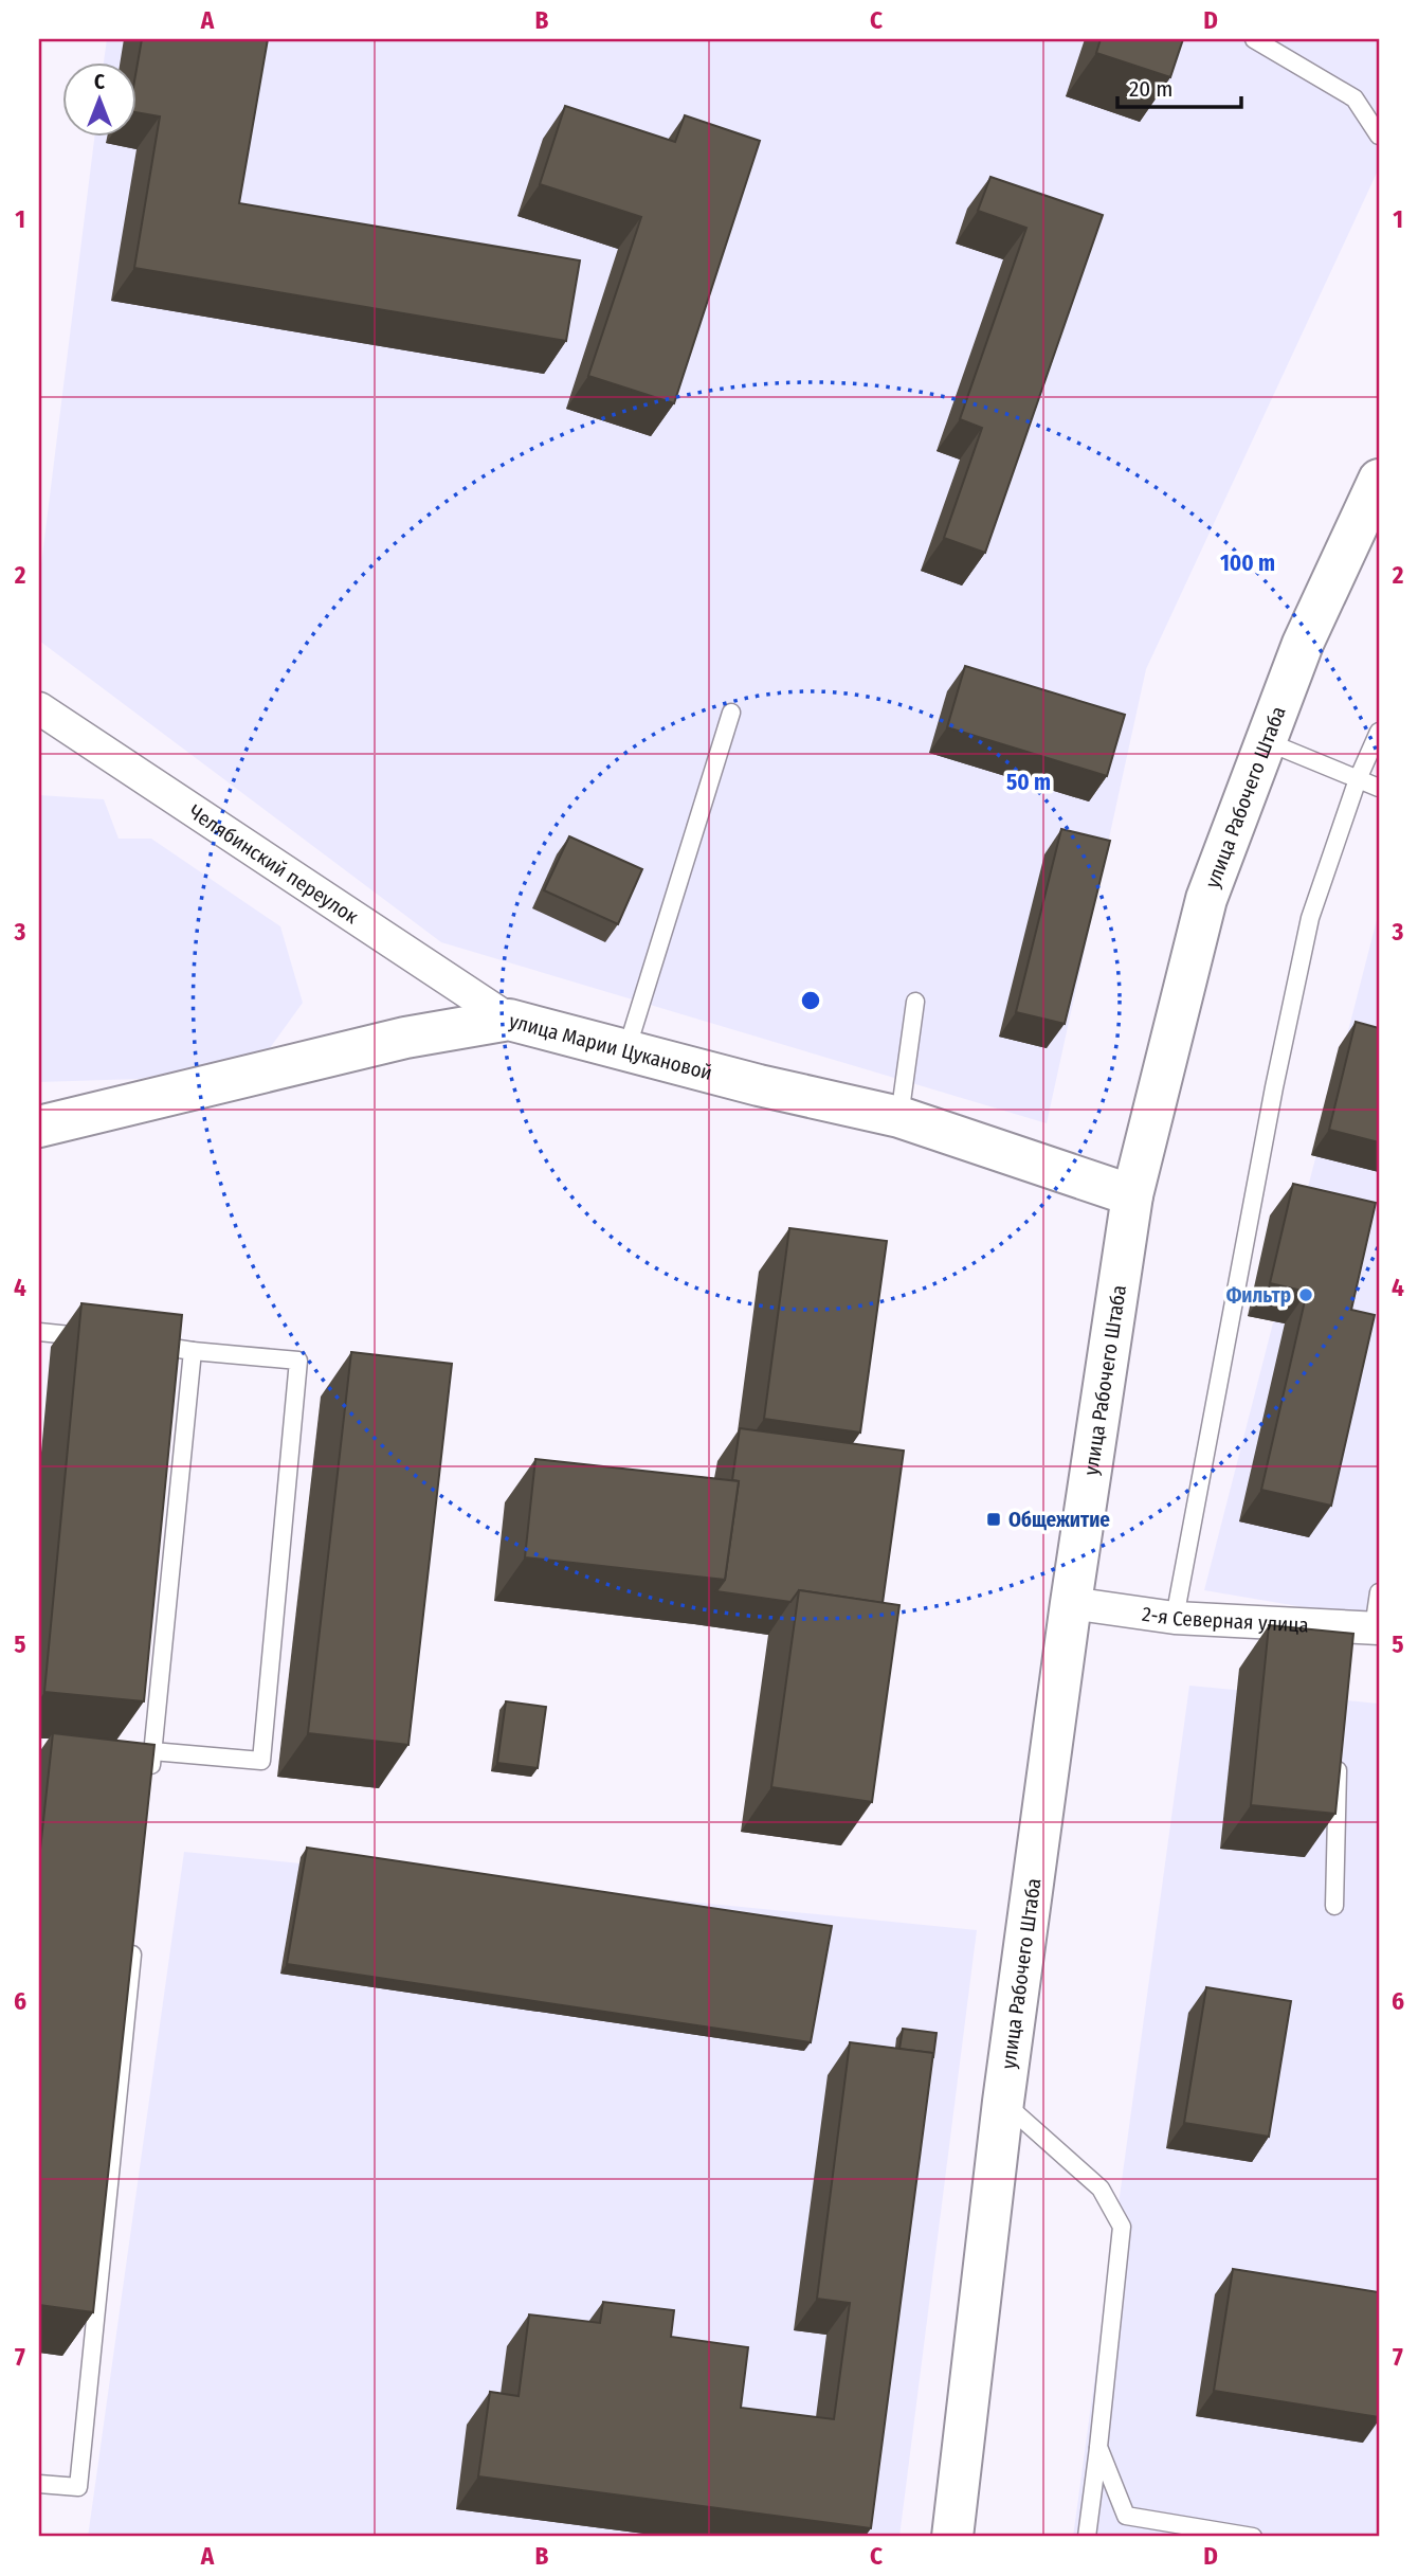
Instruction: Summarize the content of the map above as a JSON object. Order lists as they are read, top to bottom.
{
  "streets": {
    "main road": ["улица Рабочего Штаба", "улица Марии Цукановой"],
    "street": ["Челябинский переулок", "2-я Северная улица"]
  },
  "crossings": [
    ["улица Рабочего Штаба", "улица Марии Цукановой"],
    ["улица Рабочего Штаба", "2-я Северная улица"],
    ["Челябинский переулок", "улица Марии Цукановой"]
  ],
  "places": {
    "other": ["Фильтр"],
    "transit": ["Общежитие"]
  },
  "scale_bar": "20 m",
  "north": "top",
  "grid": {
    "columns": [
      "A",
      "B",
      "C",
      "D"
    ],
    "rows": [
      "1",
      "2",
      "3",
      "4",
      "5",
      "6",
      "7"
    ]
  },
  "rings": ["100 m", "50 m"]
}
